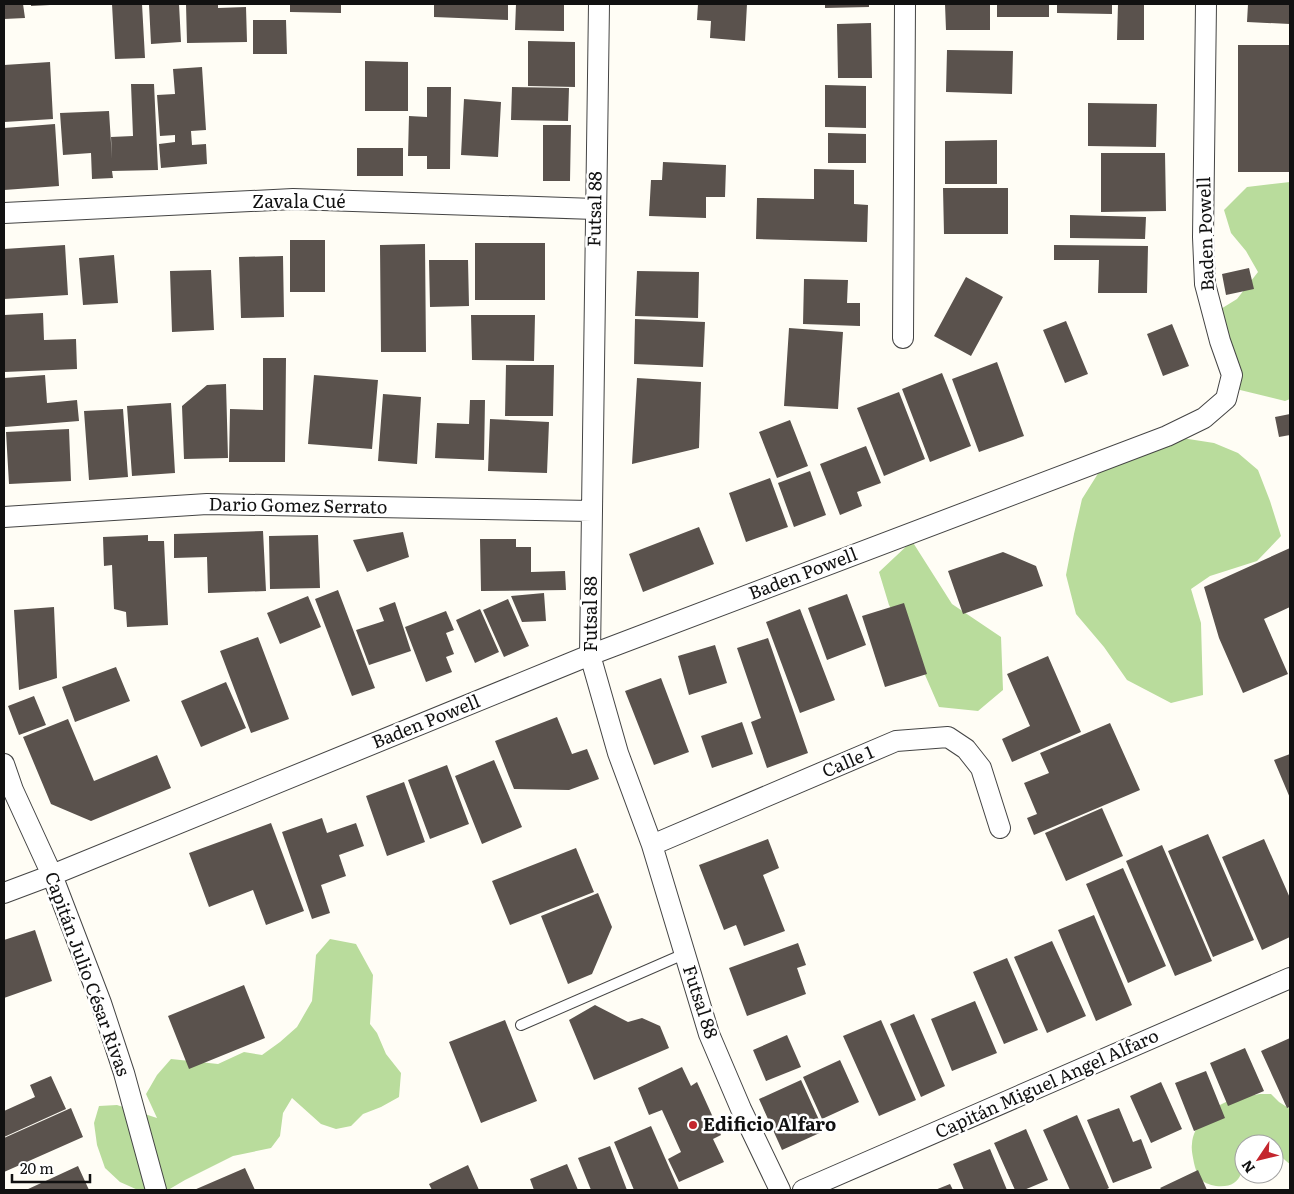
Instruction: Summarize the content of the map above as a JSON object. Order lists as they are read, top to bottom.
{
  "streets": {
    "street": [
      "Zavala Cué",
      "Futsal 88",
      "Baden Powell",
      "Dario Gomez Serrato",
      "Calle 1",
      "Capitán Julio César Rivas",
      "Capitán Miguel Angel Alfaro"
    ]
  },
  "crossings": [
    ["Zavala Cué", "Futsal 88"],
    ["Futsal 88", "Baden Powell"],
    ["Futsal 88", "Dario Gomez Serrato"],
    ["Futsal 88", "Calle 1"],
    ["Baden Powell", "Capitán Julio César Rivas"]
  ],
  "places": ["Edificio Alfaro"],
  "scale_bar": "20 m",
  "north": "bottom left"
}
